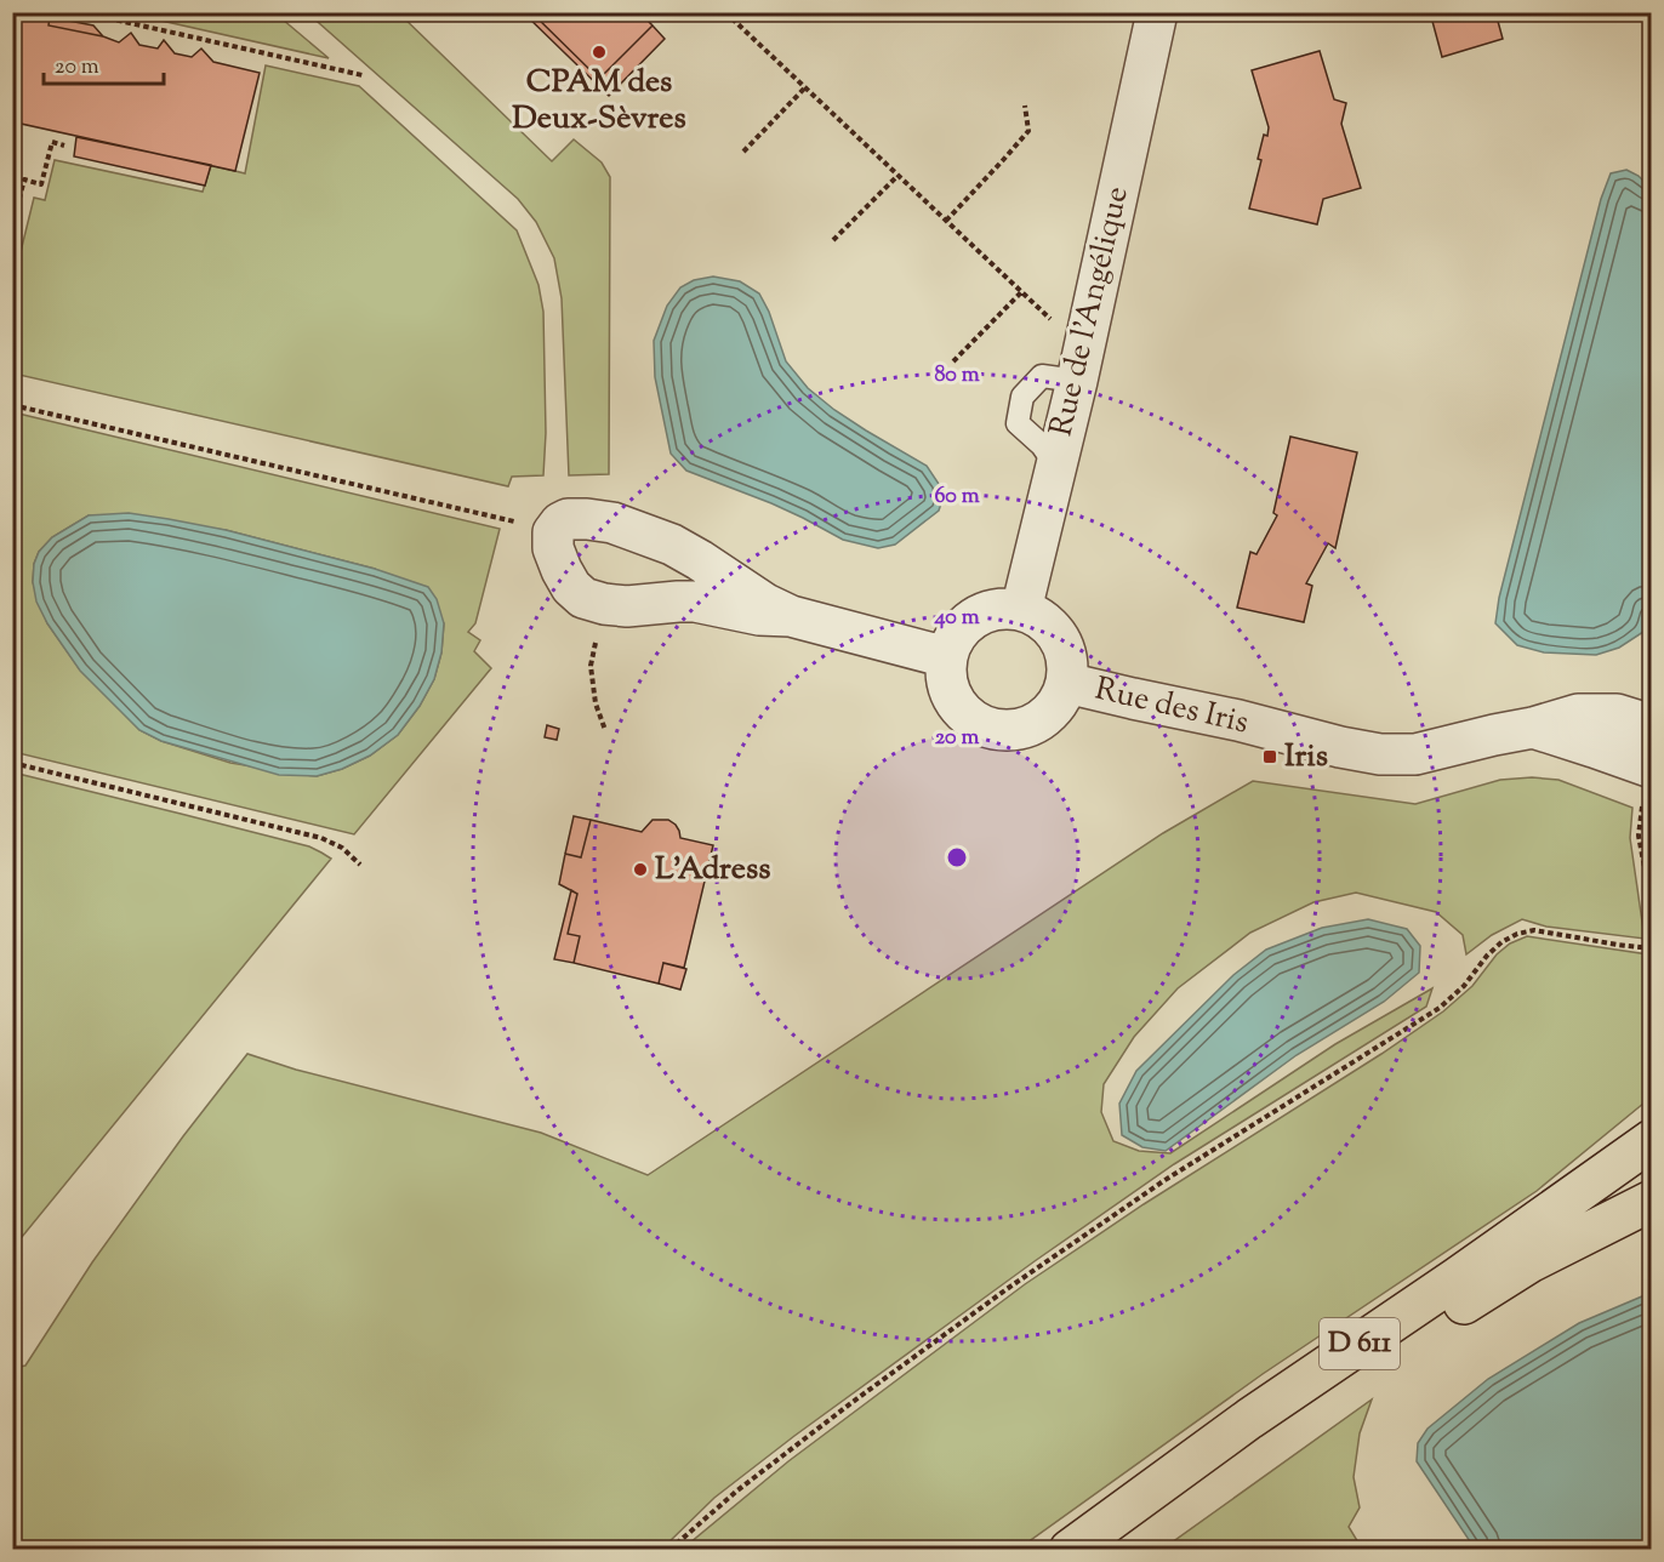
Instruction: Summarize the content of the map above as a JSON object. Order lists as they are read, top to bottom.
{
  "streets": {
    "main road": ["D 611"],
    "street": ["Rue de l'Angélique", "Rue des Iris"]
  },
  "crossings": [
    ["Rue de l'Angélique", "Rue des Iris"]
  ],
  "places": {
    "other": ["CPAM des Deux-Sèvres", "L'Adress"],
    "transit": ["Iris"]
  },
  "scale_bar": "20 m",
  "rings": [
    "80 m",
    "60 m",
    "40 m",
    "20 m"
  ]
}
